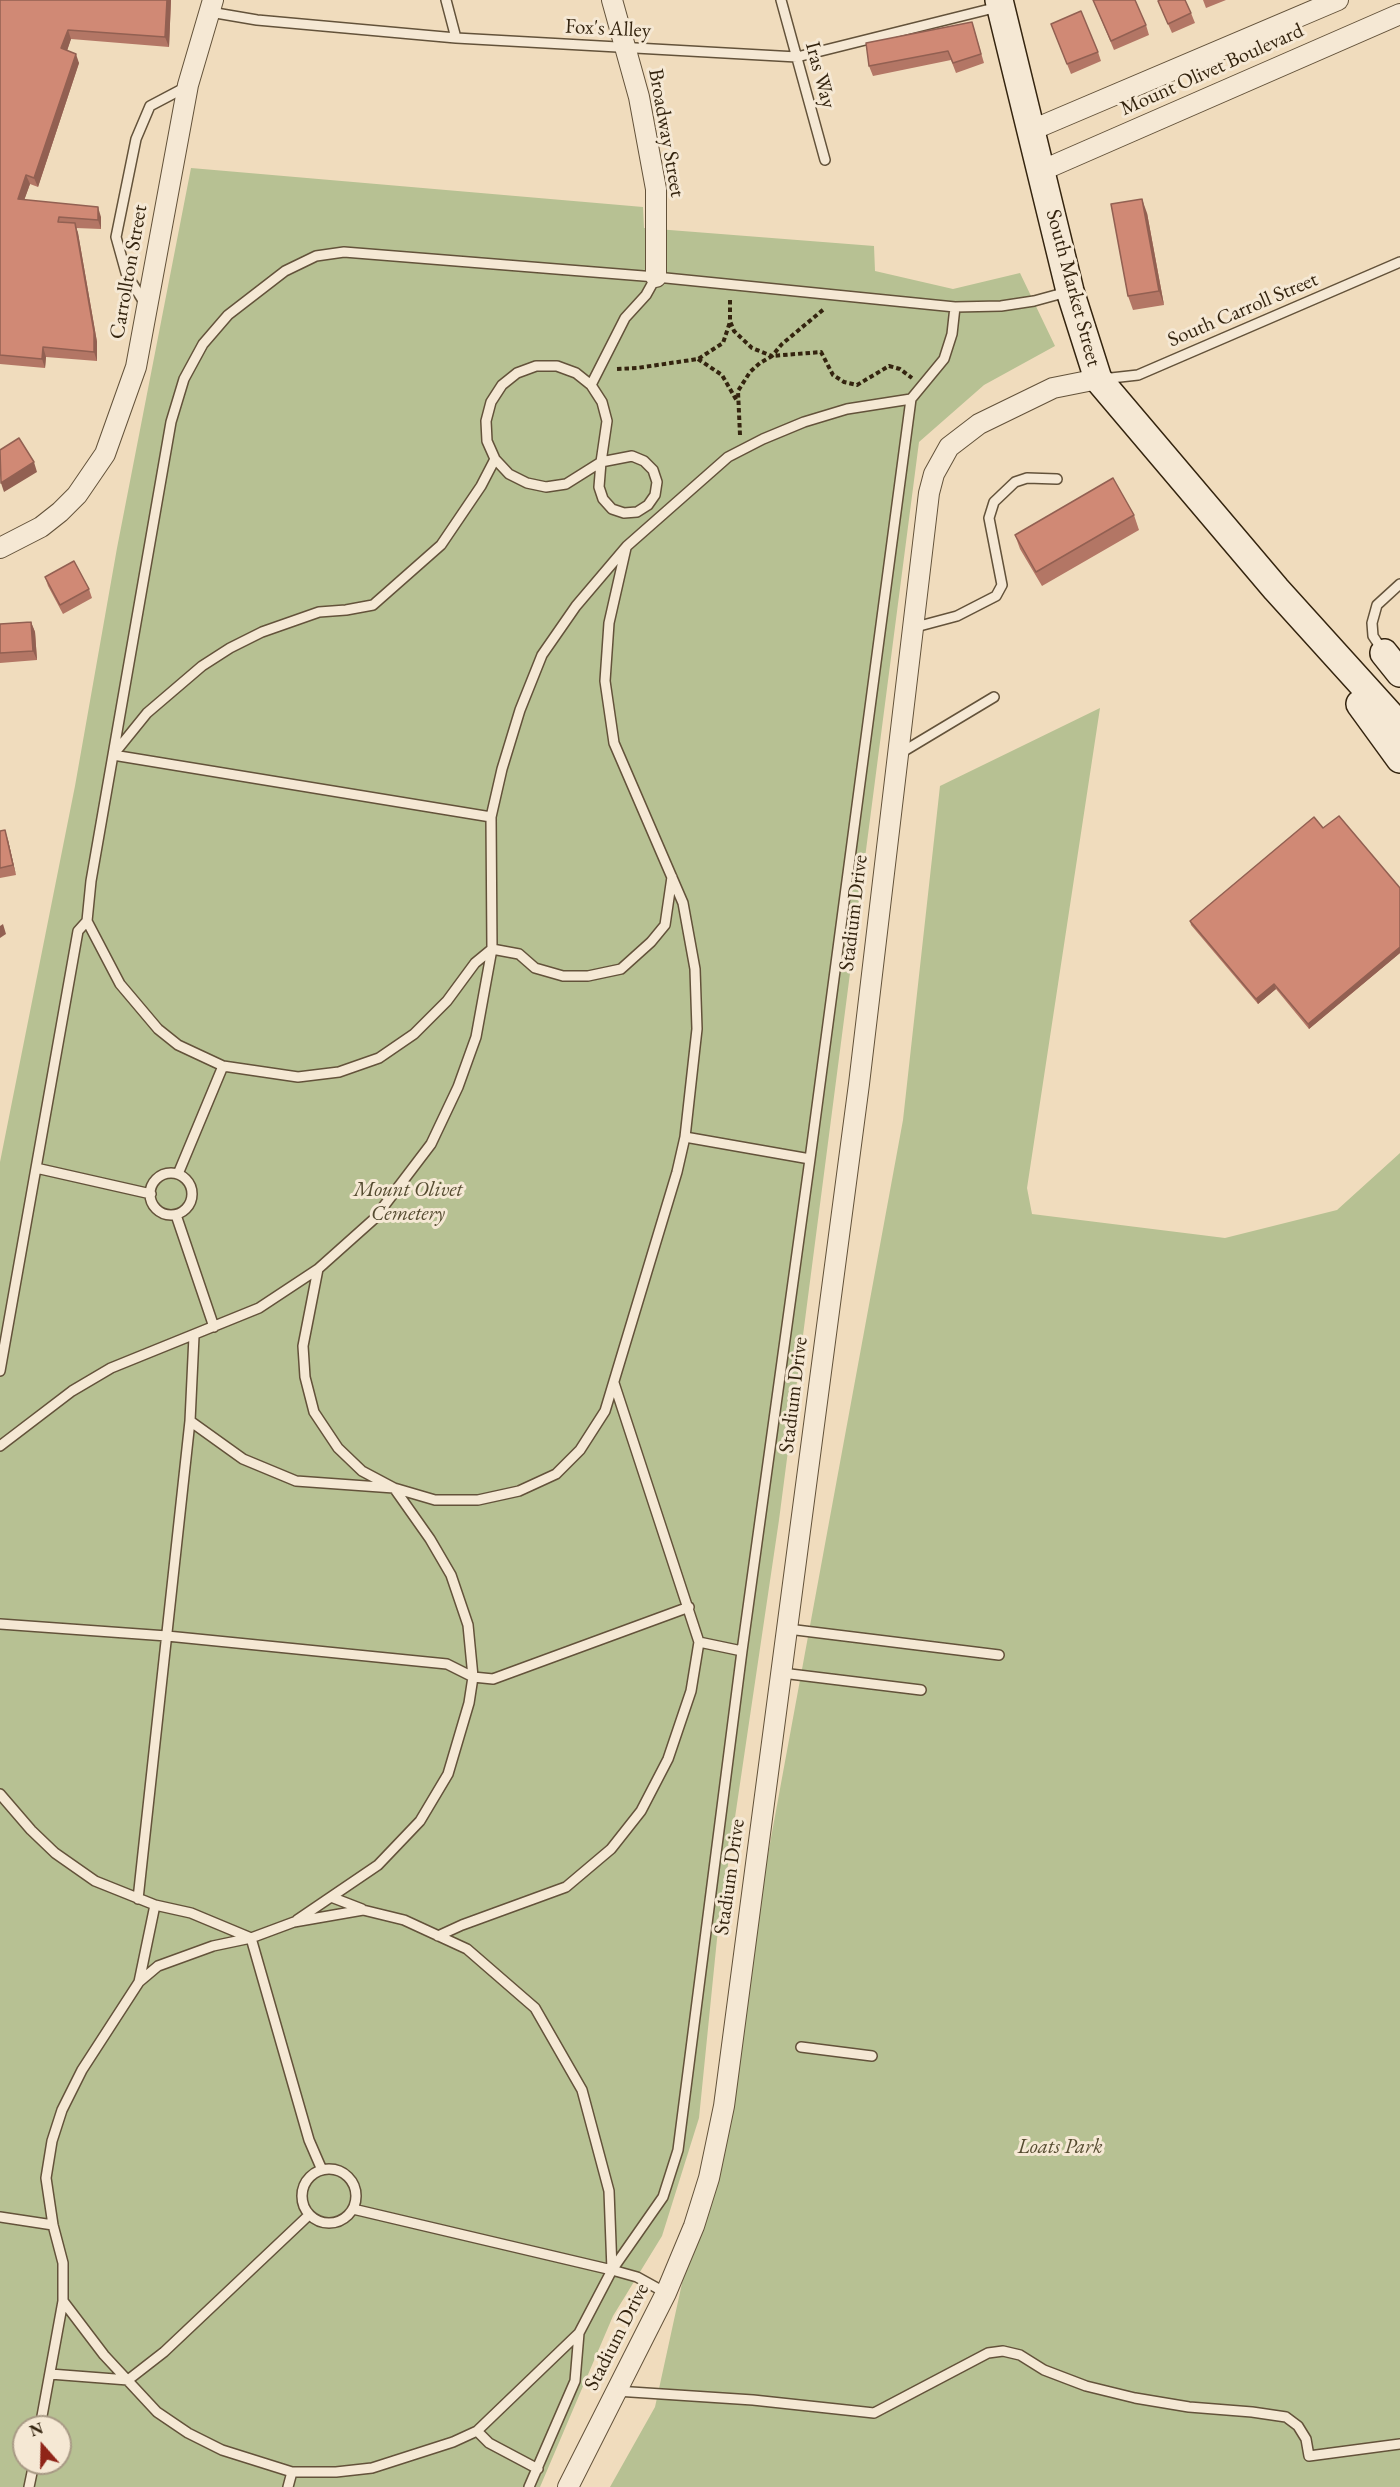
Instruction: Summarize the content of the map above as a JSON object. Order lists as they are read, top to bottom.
{
  "streets": {
    "main road": ["South Market Street"],
    "street": [
      "Mount Olivet Boulevard",
      "Broadway Street",
      "Carrollton Street",
      "Stadium Drive"
    ],
    "lane": ["Fox's Alley", "Iras Way", "South Carroll Street"]
  },
  "crossings": [
    ["Fox's Alley", "Iras Way"],
    ["Fox's Alley", "Broadway Street"],
    ["Fox's Alley", "Carrollton Street"],
    ["Fox's Alley", "South Market Street"],
    ["Mount Olivet Boulevard", "South Market Street"],
    ["South Market Street", "South Carroll Street"],
    ["South Market Street", "Stadium Drive"],
    ["South Carroll Street", "Stadium Drive"]
  ],
  "parks": ["Mount Olivet Cemetery", "Loats Park"],
  "north": "top"
}
